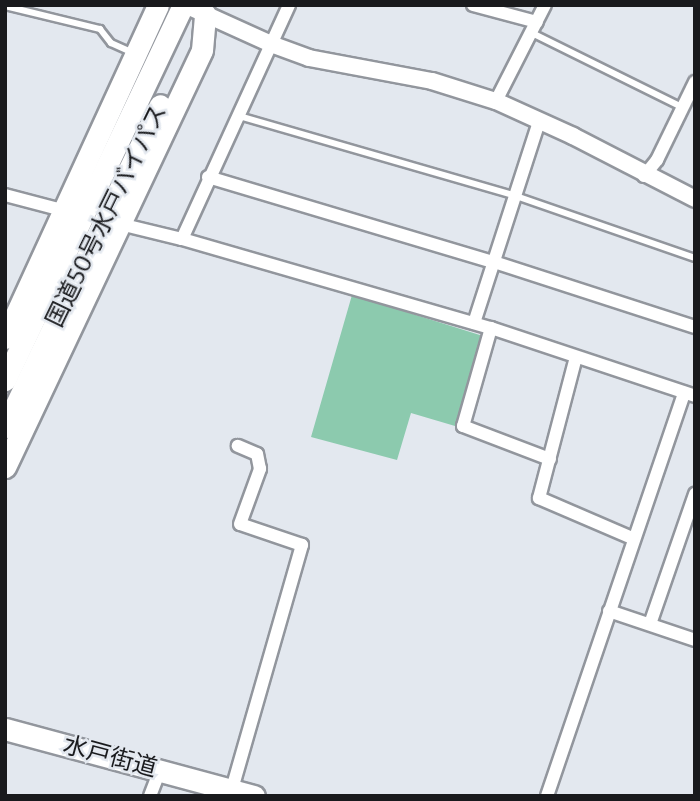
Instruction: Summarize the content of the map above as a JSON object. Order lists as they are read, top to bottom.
{
  "streets": {
    "main road": ["国道50号水戸バイパス", "水戸街道"]
  }
}
